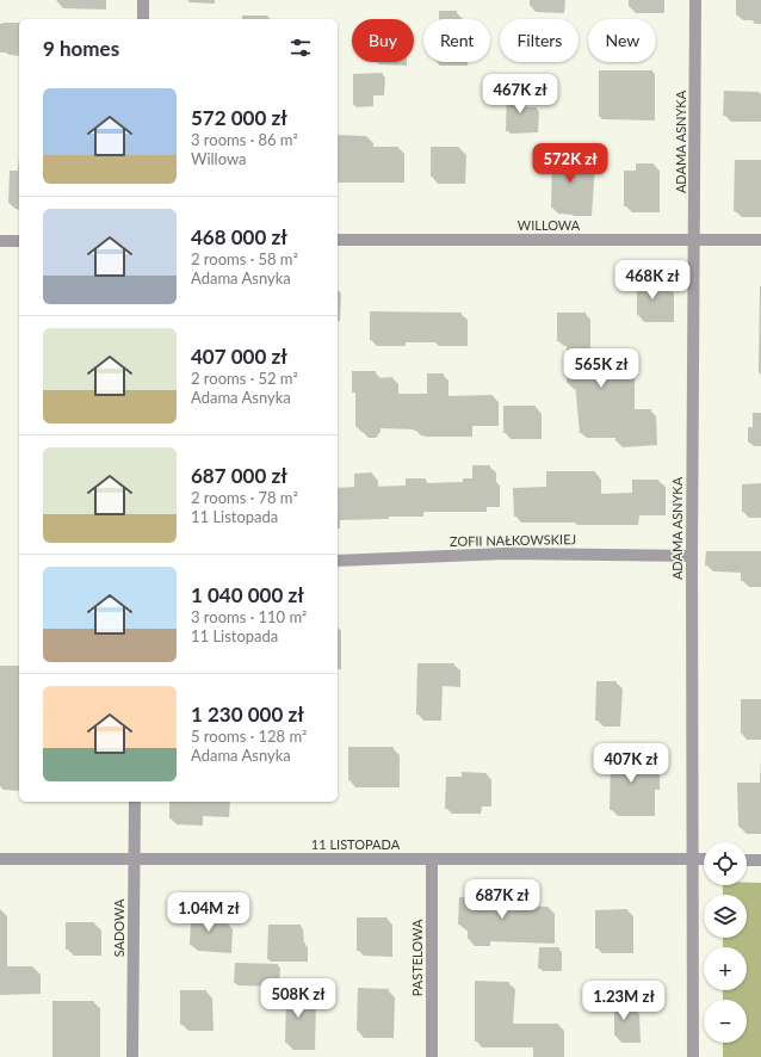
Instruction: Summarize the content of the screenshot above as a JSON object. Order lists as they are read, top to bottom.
{
  "streets": {
    "street": [
      "ADAMA ASNYKA",
      "WILLOWA",
      "ZOFII NAŁKOWSKIEJ",
      "11 LISTOPADA",
      "SADOWA",
      "PASTELOWA"
    ]
  },
  "crossings": [
    ["ADAMA ASNYKA", "WILLOWA"],
    ["ADAMA ASNYKA", "ZOFII NAŁKOWSKIEJ"],
    ["ADAMA ASNYKA", "11 LISTOPADA"],
    ["11 LISTOPADA", "SADOWA"],
    ["11 LISTOPADA", "PASTELOWA"]
  ],
  "page": {
    "chip": [
      "Buy",
      "Rent",
      "Filters",
      "New"
    ],
    "heading": "9 homes",
    "price": [
      "467K zł",
      "572K zł",
      "468K zł",
      "565K zł",
      "407K zł",
      "687K zł",
      "1.04M zł",
      "508K zł",
      "1.23M zł"
    ],
    "list": [
      {
        "name": "572 000 zł",
        "note": "3 rooms · 86 m² · Willowa"
      },
      {
        "name": "468 000 zł",
        "note": "2 rooms · 58 m² · Adama Asnyka"
      },
      {
        "name": "407 000 zł",
        "note": "2 rooms · 52 m² · Adama Asnyka"
      },
      {
        "name": "687 000 zł",
        "note": "2 rooms · 78 m² · 11 Listopada"
      },
      {
        "name": "1 040 000 zł",
        "note": "3 rooms · 110 m² · 11 Listopada"
      },
      {
        "name": "1 230 000 zł",
        "note": "5 rooms · 128 m² · Adama Asnyka"
      }
    ],
    "map_buttons": ["+", "−"]
  }
}
